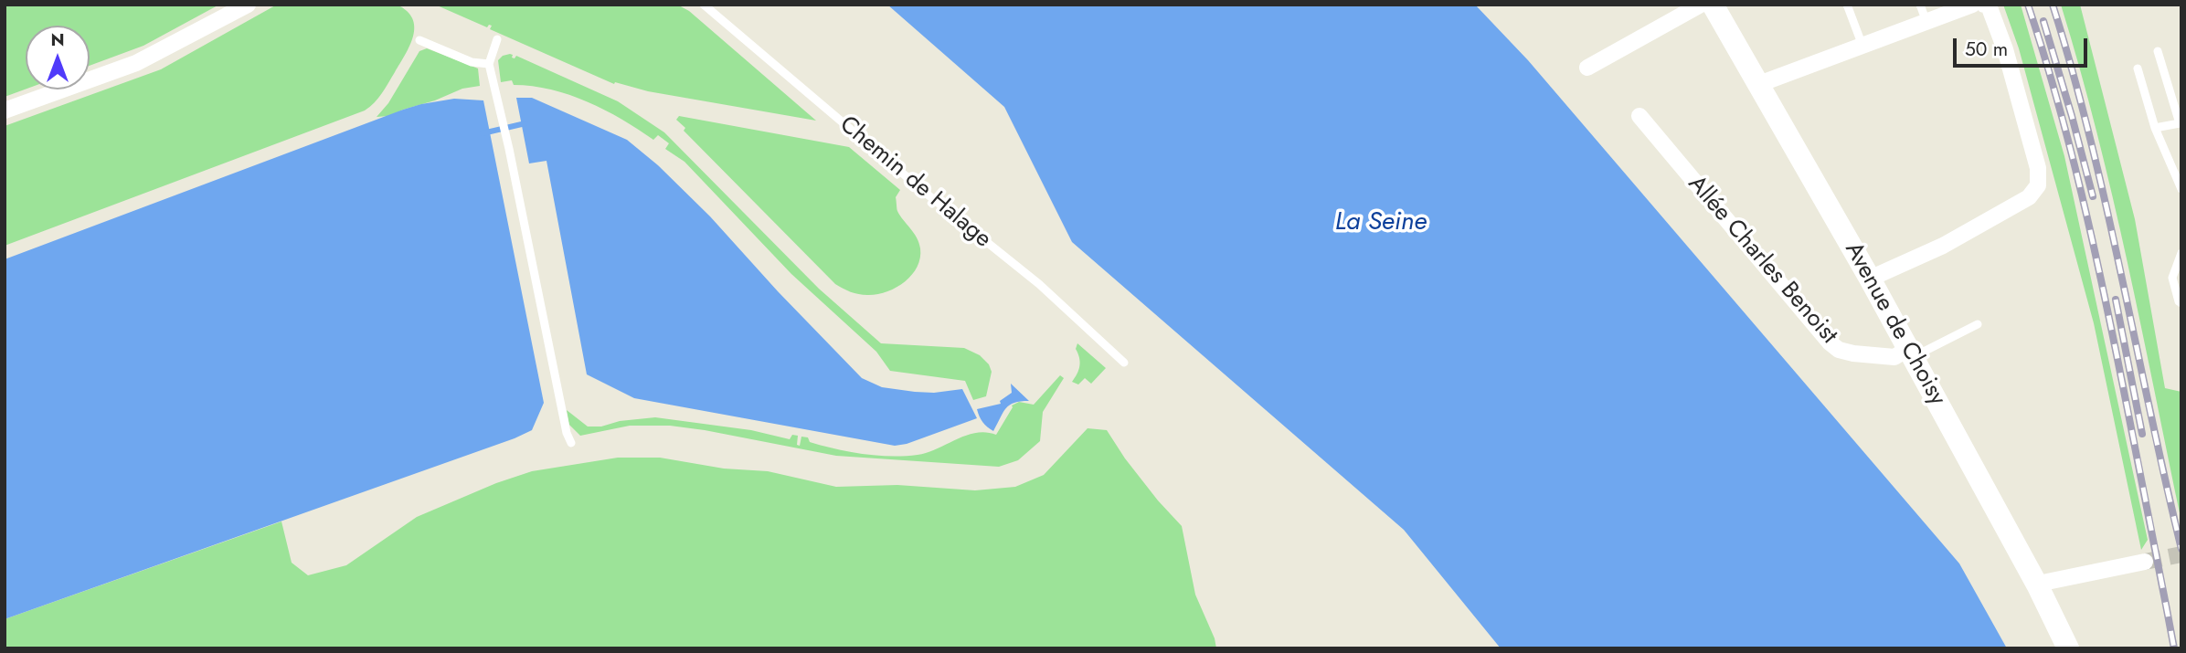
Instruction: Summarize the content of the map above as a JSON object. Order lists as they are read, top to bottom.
{
  "streets": {
    "main road": ["Avenue de Choisy"],
    "street": ["Allée Charles Benoist"],
    "lane": ["Chemin de Halage"]
  },
  "crossings": [
    ["Allée Charles Benoist", "Avenue de Choisy"]
  ],
  "water": ["La Seine"],
  "scale_bar": "50 m",
  "north": "top"
}
